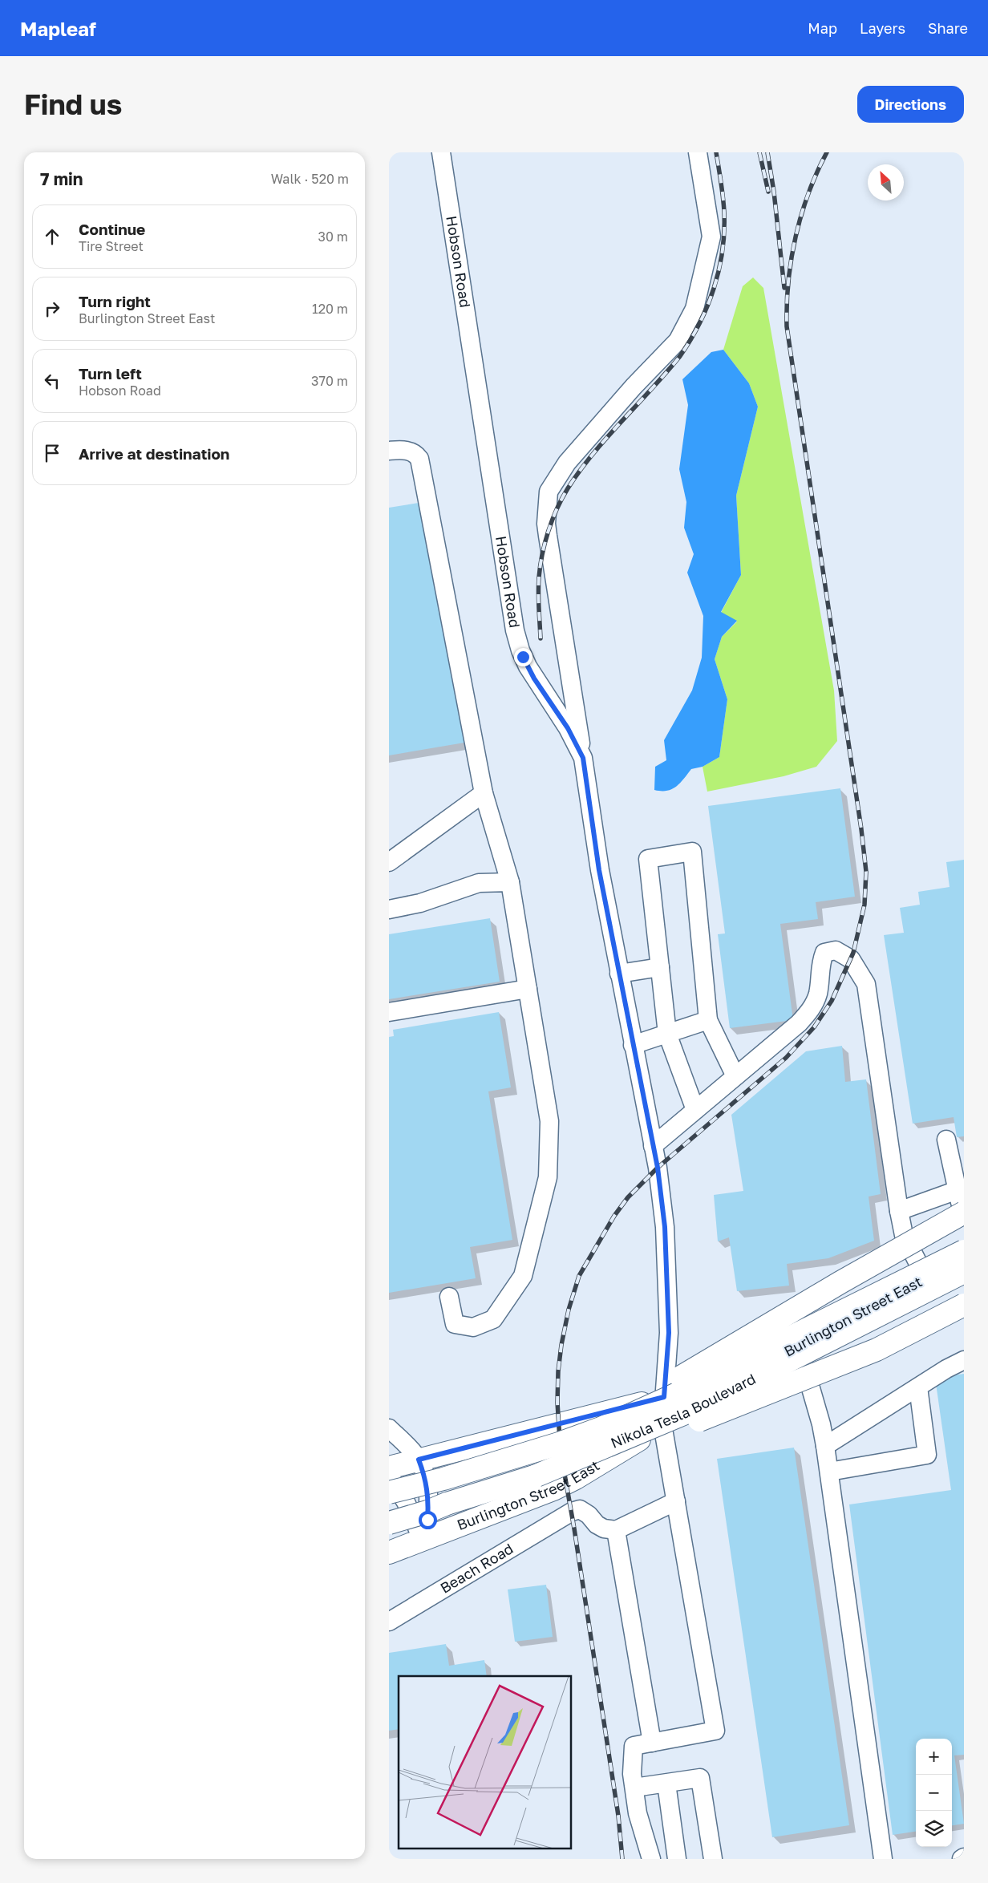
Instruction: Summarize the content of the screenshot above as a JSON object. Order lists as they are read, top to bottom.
{
  "streets": {
    "main road": ["Burlington Street East", "Nikola Tesla Boulevard"],
    "street": ["Hobson Road", "Beach Road"]
  },
  "crossings": [
    ["Hobson Road", "Burlington Street East"]
  ],
  "north": "top left",
  "page": {
    "header": "Mapleaf",
    "nav": ["Map", "Layers", "Share"],
    "buttons": "Directions",
    "title": "Find us",
    "heading": ["7 min", "Walk · 520 m"],
    "list": [
      ["Continue", "Tire Street", "30 m"],
      ["Turn right", "Burlington Street East", "120 m"],
      ["Turn left", "Hobson Road", "370 m"],
      "Arrive at destination"
    ],
    "map_buttons": ["+", "−"]
  }
}
